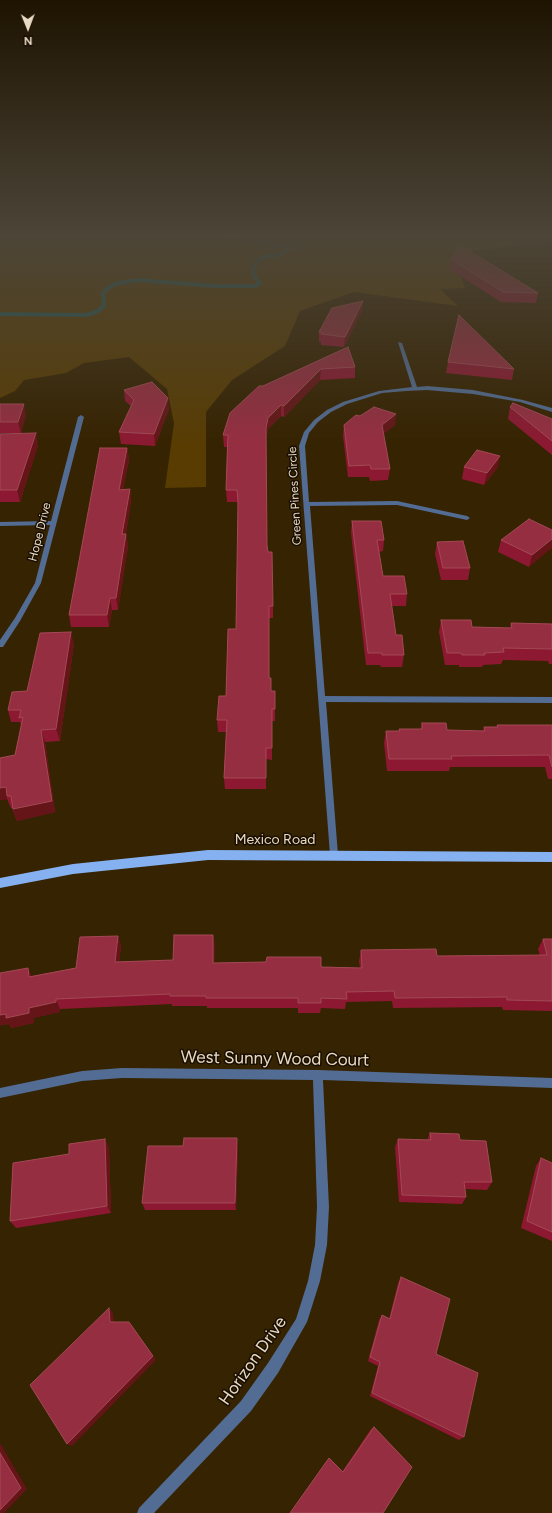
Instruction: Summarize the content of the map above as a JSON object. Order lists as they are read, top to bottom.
{
  "streets": {
    "main road": ["Mexico Road"],
    "street": [
      "Green Pines Circle",
      "Hope Drive",
      "West Sunny Wood Court",
      "Horizon Drive"
    ]
  },
  "crossings": [
    ["Green Pines Circle", "Mexico Road"],
    ["West Sunny Wood Court", "Horizon Drive"]
  ],
  "north": "bottom"
}
